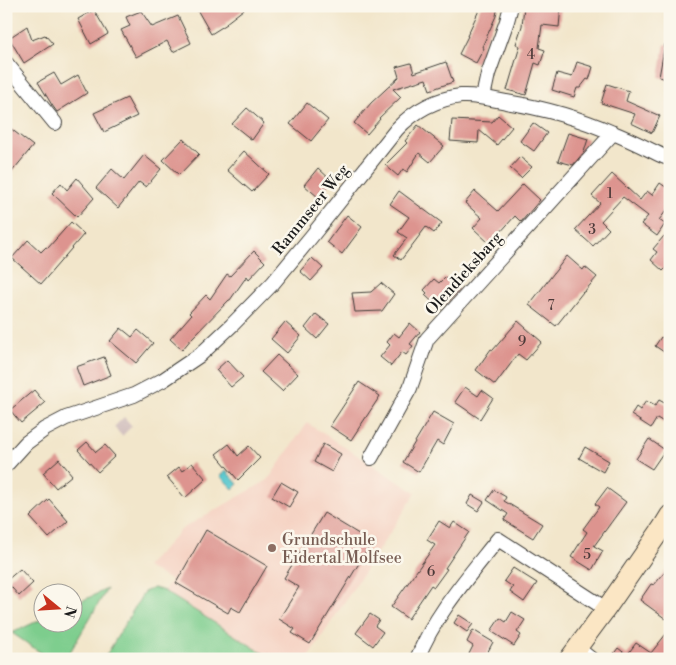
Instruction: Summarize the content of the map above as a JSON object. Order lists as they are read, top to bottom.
{
  "streets": {
    "street": ["Rammseer Weg", "Olendieksbarg"]
  },
  "crossings": [
    ["Rammseer Weg", "Olendieksbarg"]
  ],
  "places": ["Grundschule Eidertal Molfsee"],
  "house_numbers": [
    "4",
    "1",
    "3",
    "7",
    "9",
    "5",
    "6"
  ],
  "north": "right"
}
